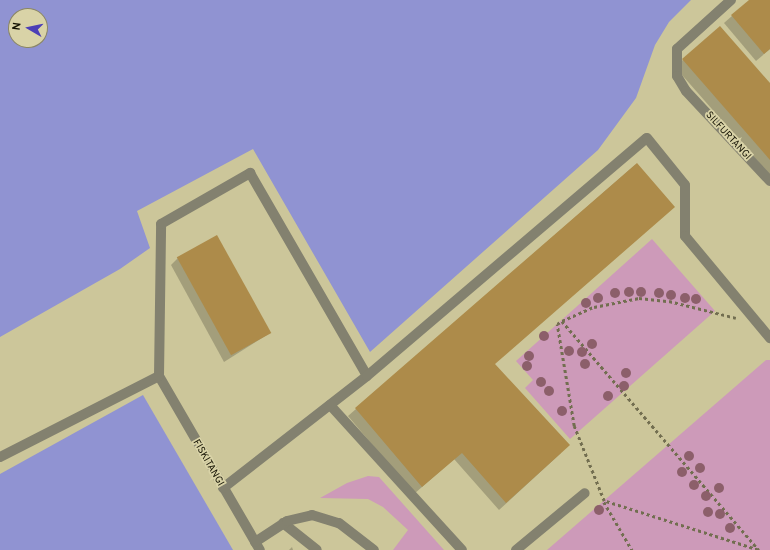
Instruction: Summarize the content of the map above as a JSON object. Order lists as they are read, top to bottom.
{
  "streets": {
    "street": ["SILFURTANGI", "FISKITANGI"]
  },
  "north": "left"
}
